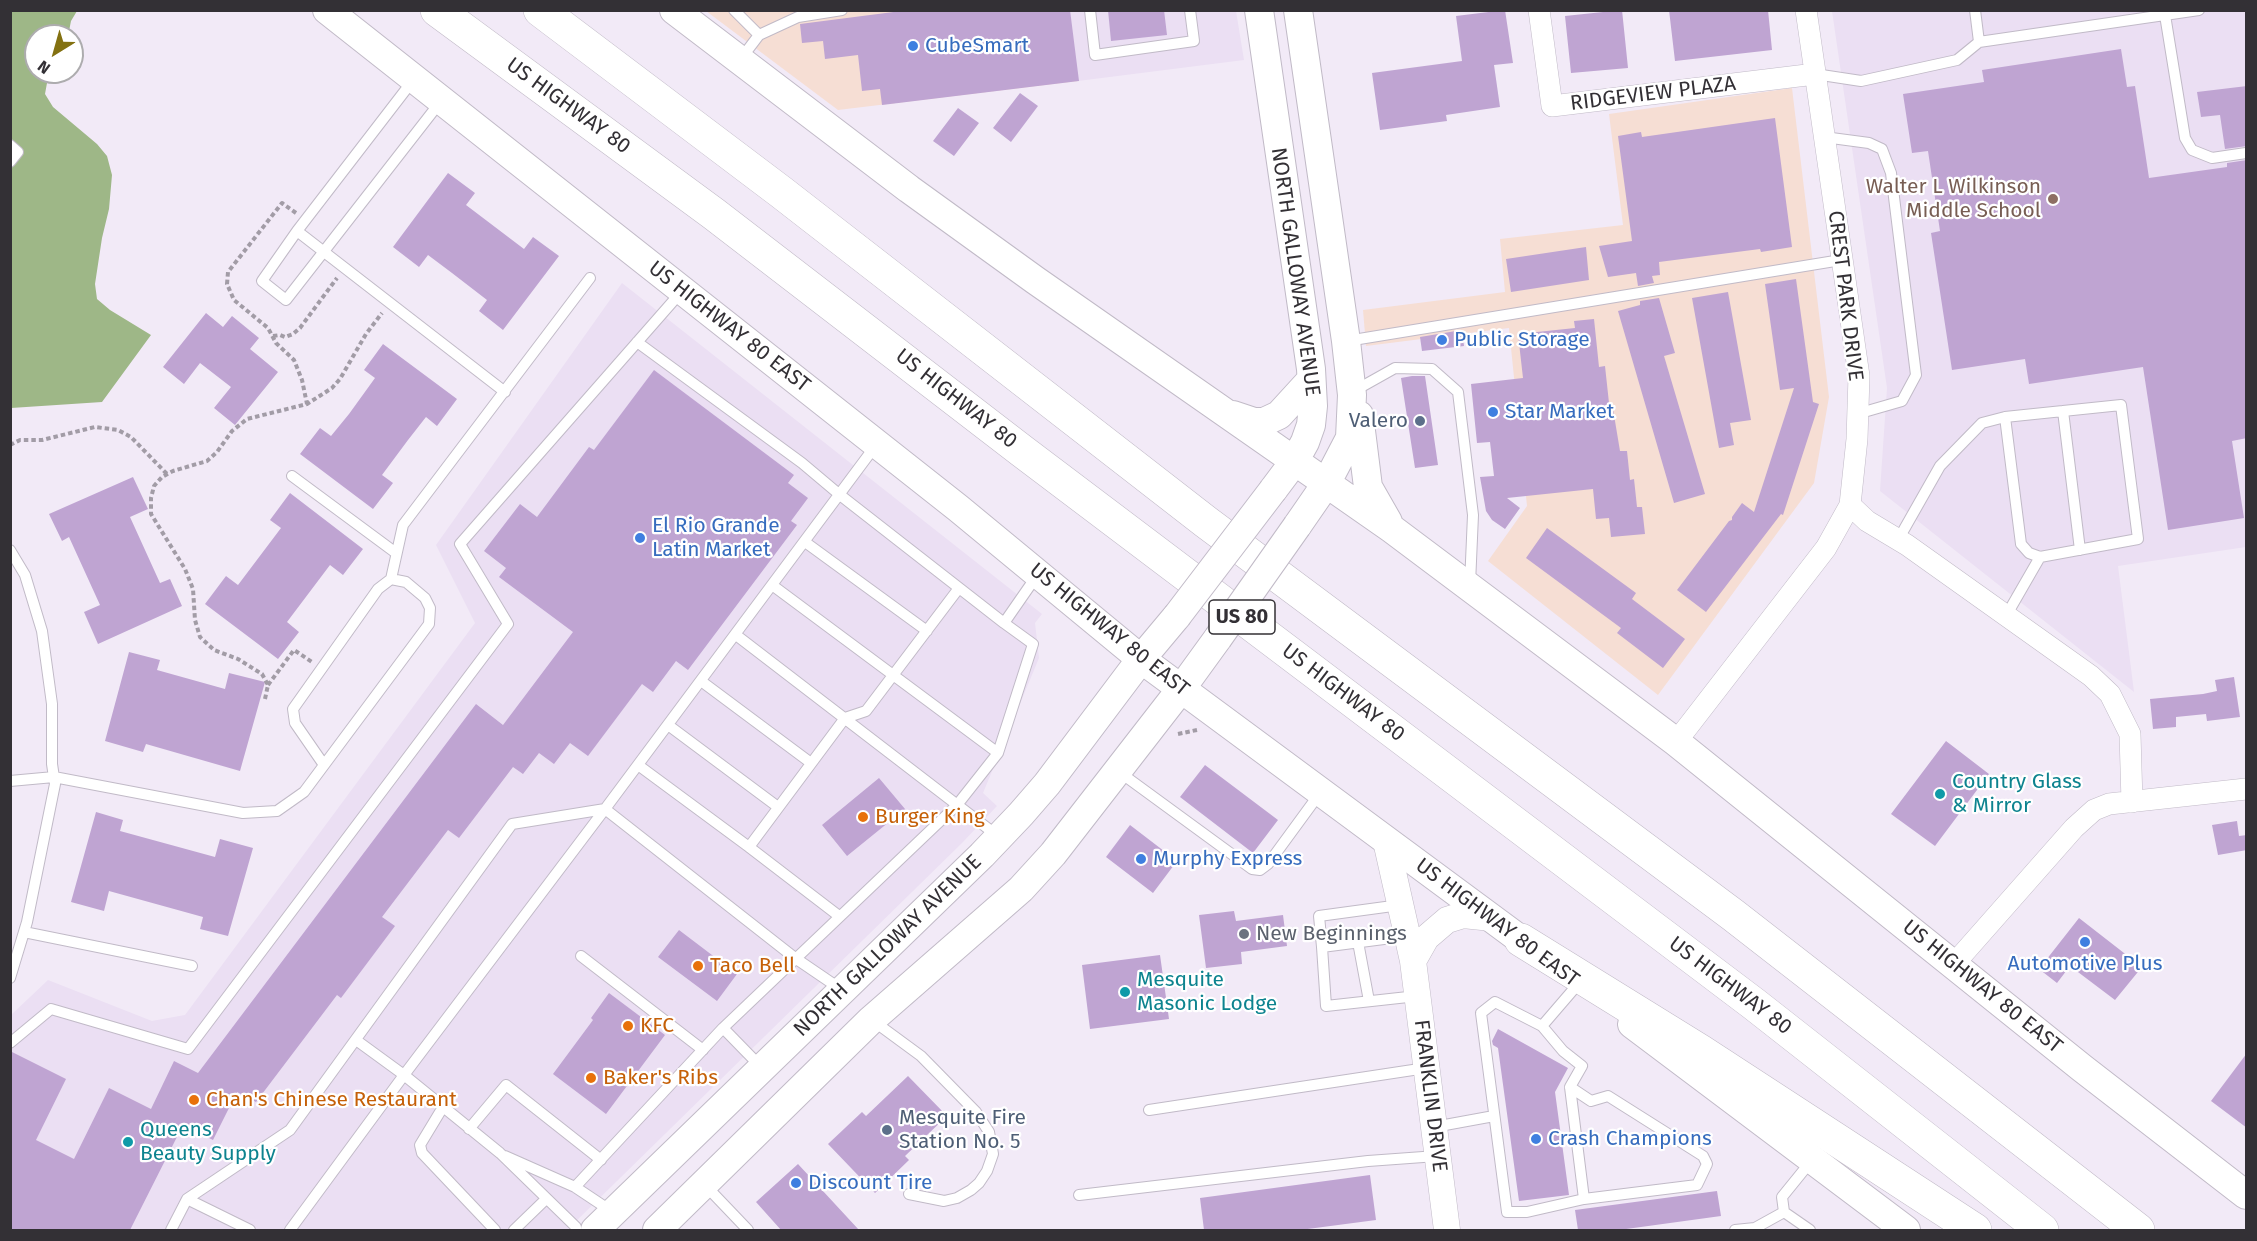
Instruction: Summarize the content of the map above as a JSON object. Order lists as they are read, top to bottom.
{
  "streets": {
    "highway": ["US HIGHWAY 80", "US 80"],
    "main road": ["NORTH GALLOWAY AVENUE", "US HIGHWAY 80 EAST"],
    "street": ["RIDGEVIEW PLAZA", "CREST PARK DRIVE", "FRANKLIN DRIVE"]
  },
  "crossings": [
    ["RIDGEVIEW PLAZA", "CREST PARK DRIVE"],
    ["NORTH GALLOWAY AVENUE", "US HIGHWAY 80 EAST"],
    ["CREST PARK DRIVE", "US HIGHWAY 80 EAST"],
    ["US HIGHWAY 80 EAST", "FRANKLIN DRIVE"]
  ],
  "places": [
    "CubeSmart",
    "Walter L Wilkinson Middle School",
    "Public Storage",
    "Star Market",
    "Valero",
    "El Rio Grande Latin Market",
    "Country Glass & Mirror",
    "Burger King",
    "Murphy Express",
    "New Beginnings",
    "Automotive Plus",
    "Taco Bell",
    "Mesquite Masonic Lodge",
    "KFC",
    "Baker's Ribs",
    "Chan's Chinese Restaurant",
    "Mesquite Fire Station No. 5",
    "Crash Champions",
    "Queens Beauty Supply",
    "Discount Tire"
  ],
  "north": "bottom left"
}
